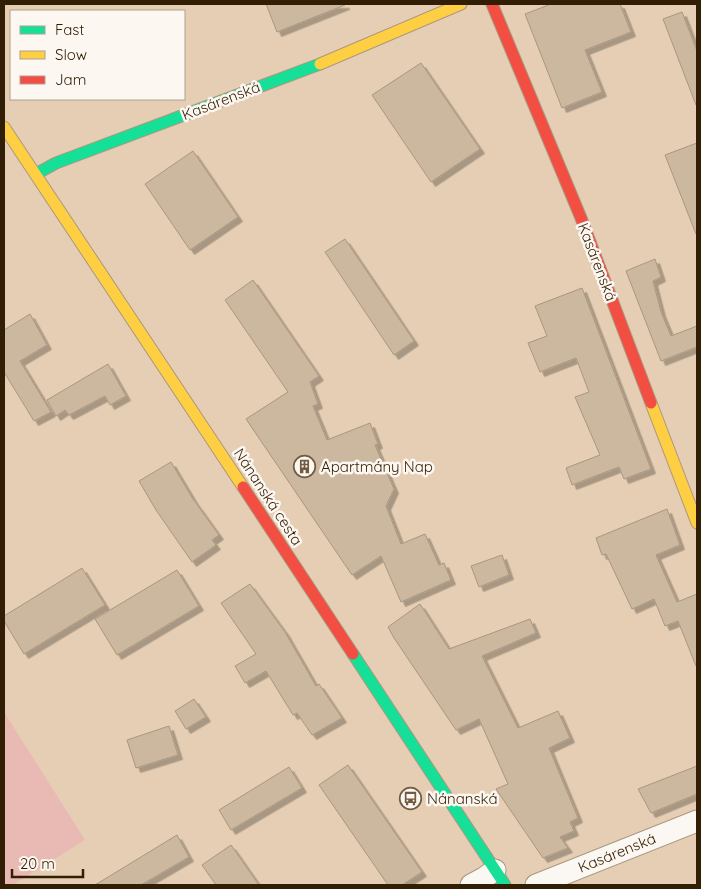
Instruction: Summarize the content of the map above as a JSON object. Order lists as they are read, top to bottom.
{
  "streets": {
    "street": ["Kasárenská", "Nánanská cesta"]
  },
  "crossings": [
    ["Kasárenská", "Nánanská cesta"]
  ],
  "places": {
    "building": ["Apartmány Nap"],
    "bus stop": ["Nánanská"]
  },
  "legend": ["Fast", "Slow", "Jam"],
  "scale_bar": "20 m"
}
